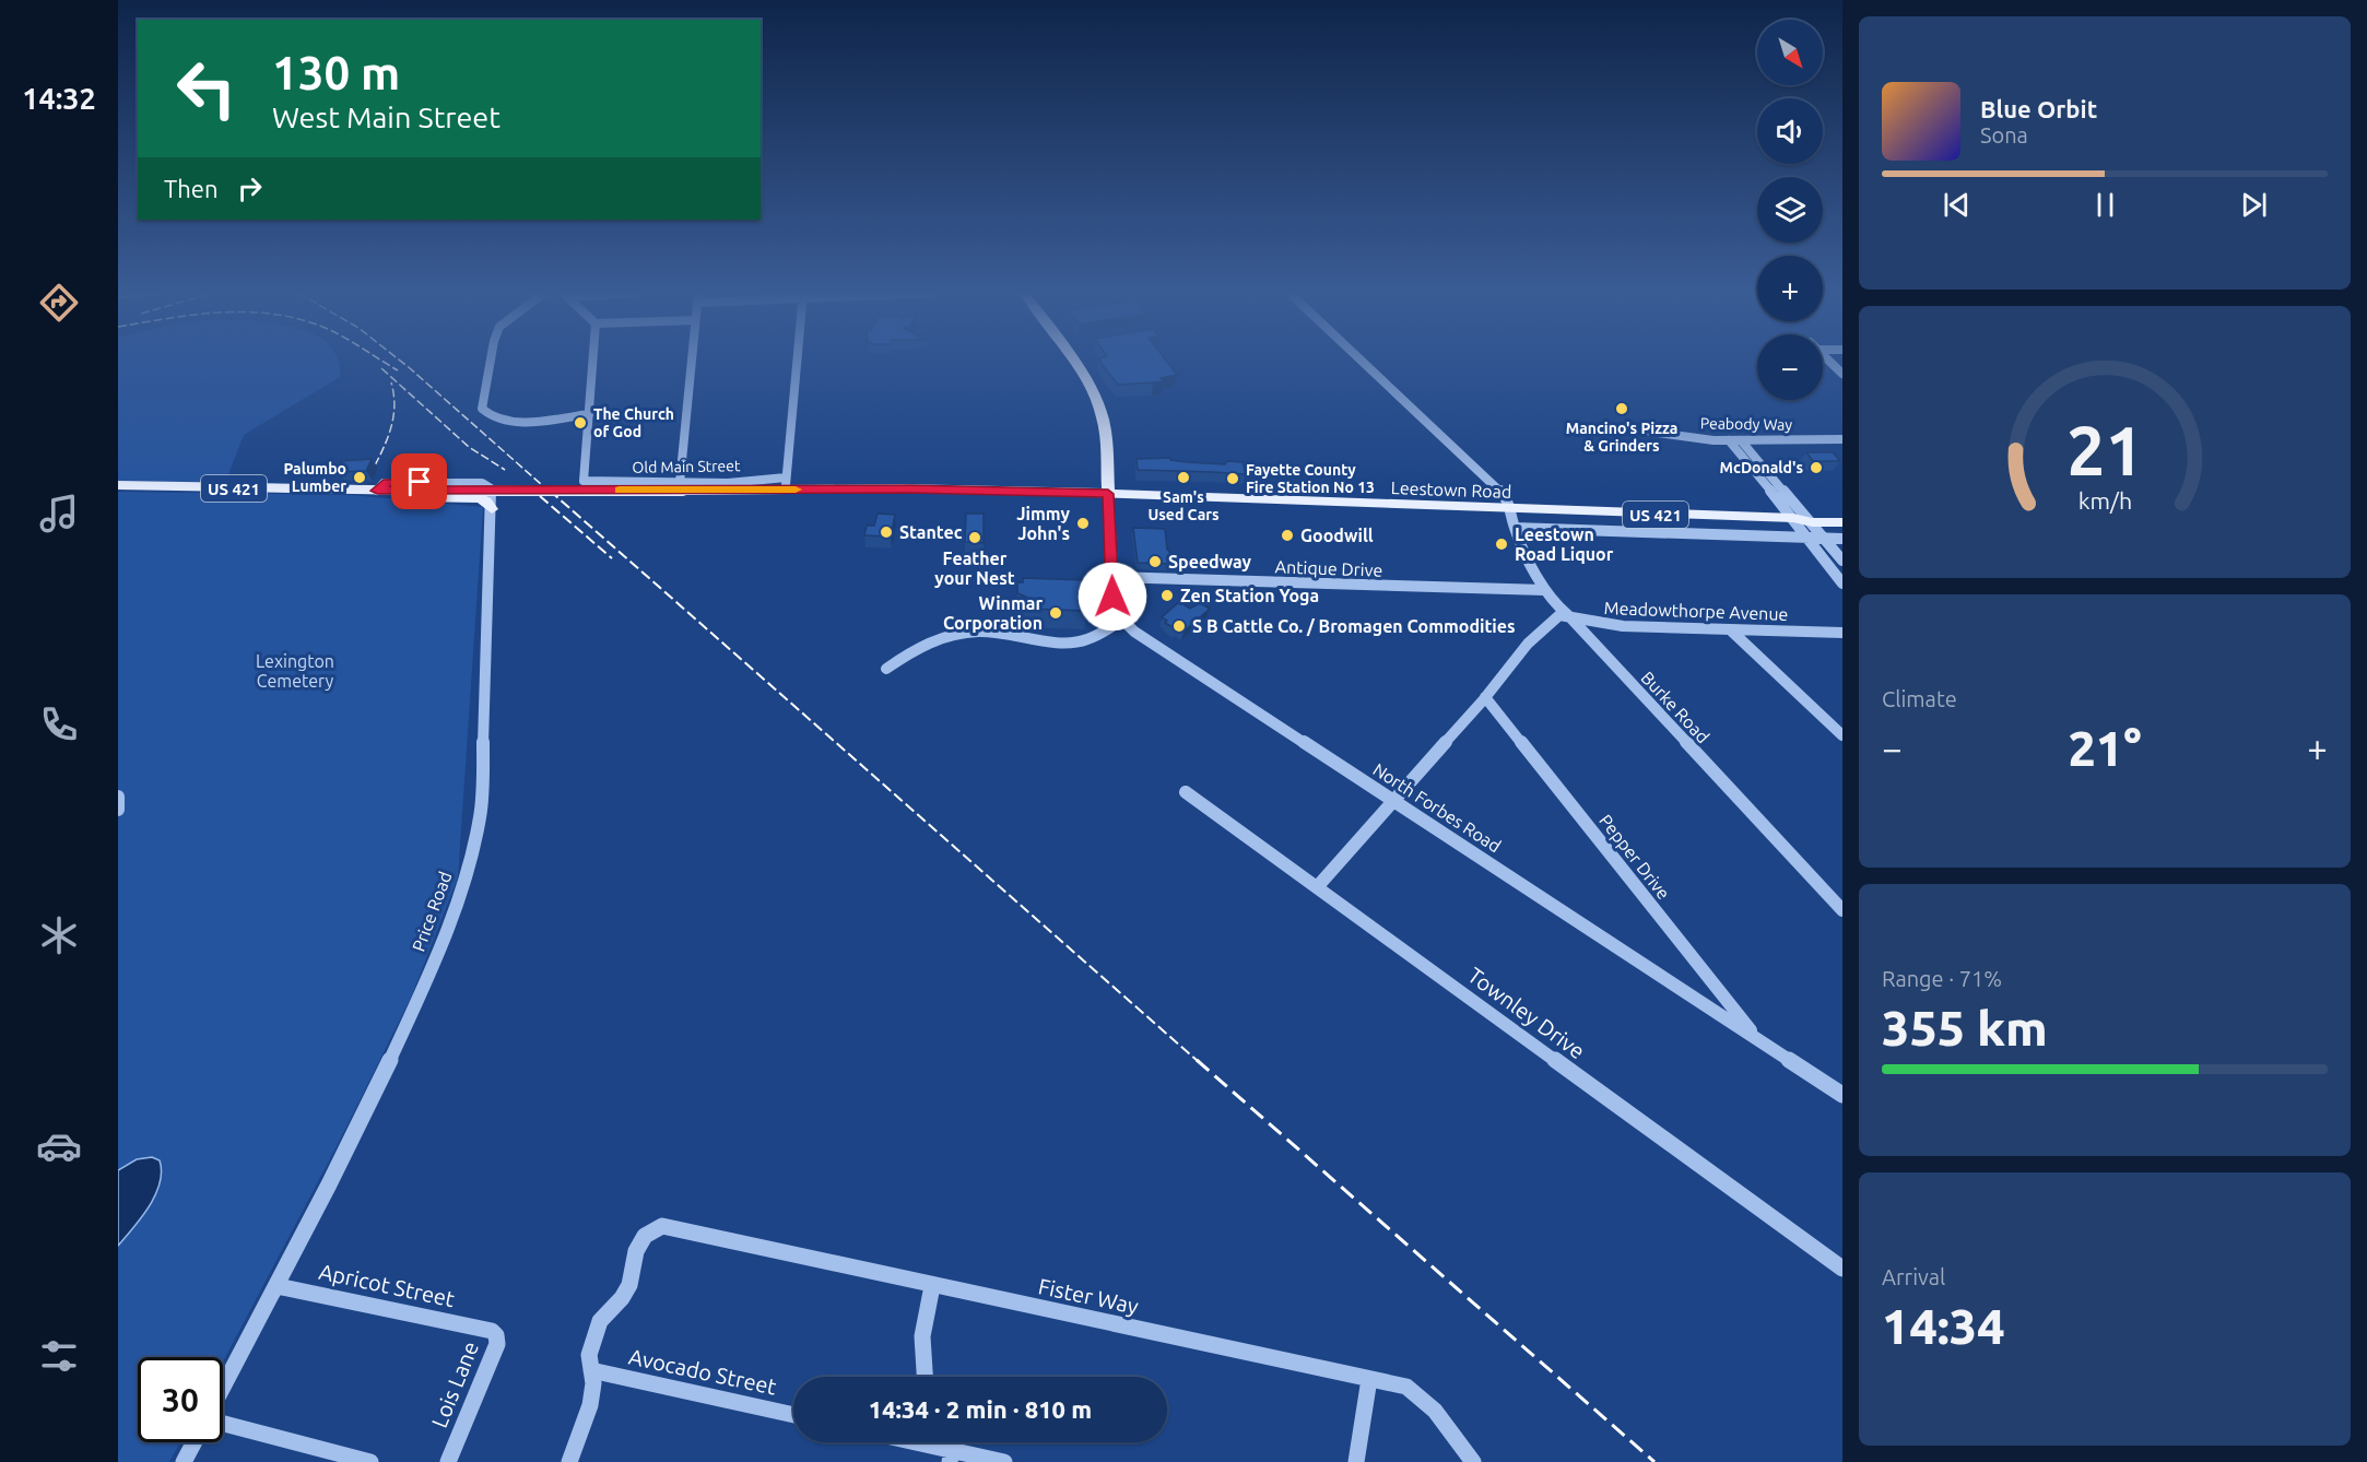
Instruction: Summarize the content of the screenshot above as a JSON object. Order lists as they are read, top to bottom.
{
  "streets": {
    "main road": ["US 421", "Leestown Road"],
    "street": [
      "Peabody Way",
      "Old Main Street",
      "Antique Drive",
      "Meadowthorpe Avenue",
      "Burke Road",
      "North Forbes Road",
      "Pepper Drive",
      "Price Road",
      "Townley Drive",
      "Apricot Street",
      "Fister Way",
      "Avocado Street",
      "Lois Lane"
    ]
  },
  "crossings": [
    ["Old Main Street", "US 421"],
    ["US 421", "Leestown Road"],
    ["US 421", "Price Road"],
    ["Leestown Road", "Burke Road"],
    ["Antique Drive", "Burke Road"],
    ["Meadowthorpe Avenue", "Burke Road"],
    ["North Forbes Road", "Pepper Drive"],
    ["Price Road", "Apricot Street"],
    ["Apricot Street", "Lois Lane"],
    ["Fister Way", "Avocado Street"]
  ],
  "parks": ["Lexington Cemetery"],
  "places": [
    "Mancino's Pizza & Grinders",
    "The Church of God",
    "McDonald's",
    "Palumbo Lumber",
    "Sam's Used Cars",
    "Fayette County Fire Station No 13",
    "Jimmy John's",
    "Stantec",
    "Goodwill",
    "Feather your Nest",
    "Leestown Road Liquor",
    "Speedway",
    "Zen Station Yoga",
    "Winmar Corporation",
    "S B Cattle Co. / Bromagen Commodities"
  ],
  "north": "bottom right",
  "page": {
    "tabs": "14:32",
    "map_buttons": ["+", "−"],
    "turn": ["130 m", "West Main Street"],
    "song": ["Blue Orbit", "Sona"],
    "then": "Then",
    "tile": [
      "Climate",
      ["Range · 71%", "355 km"],
      ["Arrival", "14:34"]
    ],
    "heat": ["−", "21°", "+"],
    "limit": "30",
    "trip": "14:34 · 2 min · 810 m",
    "gauge": ["21", "km/h"]
  }
}
